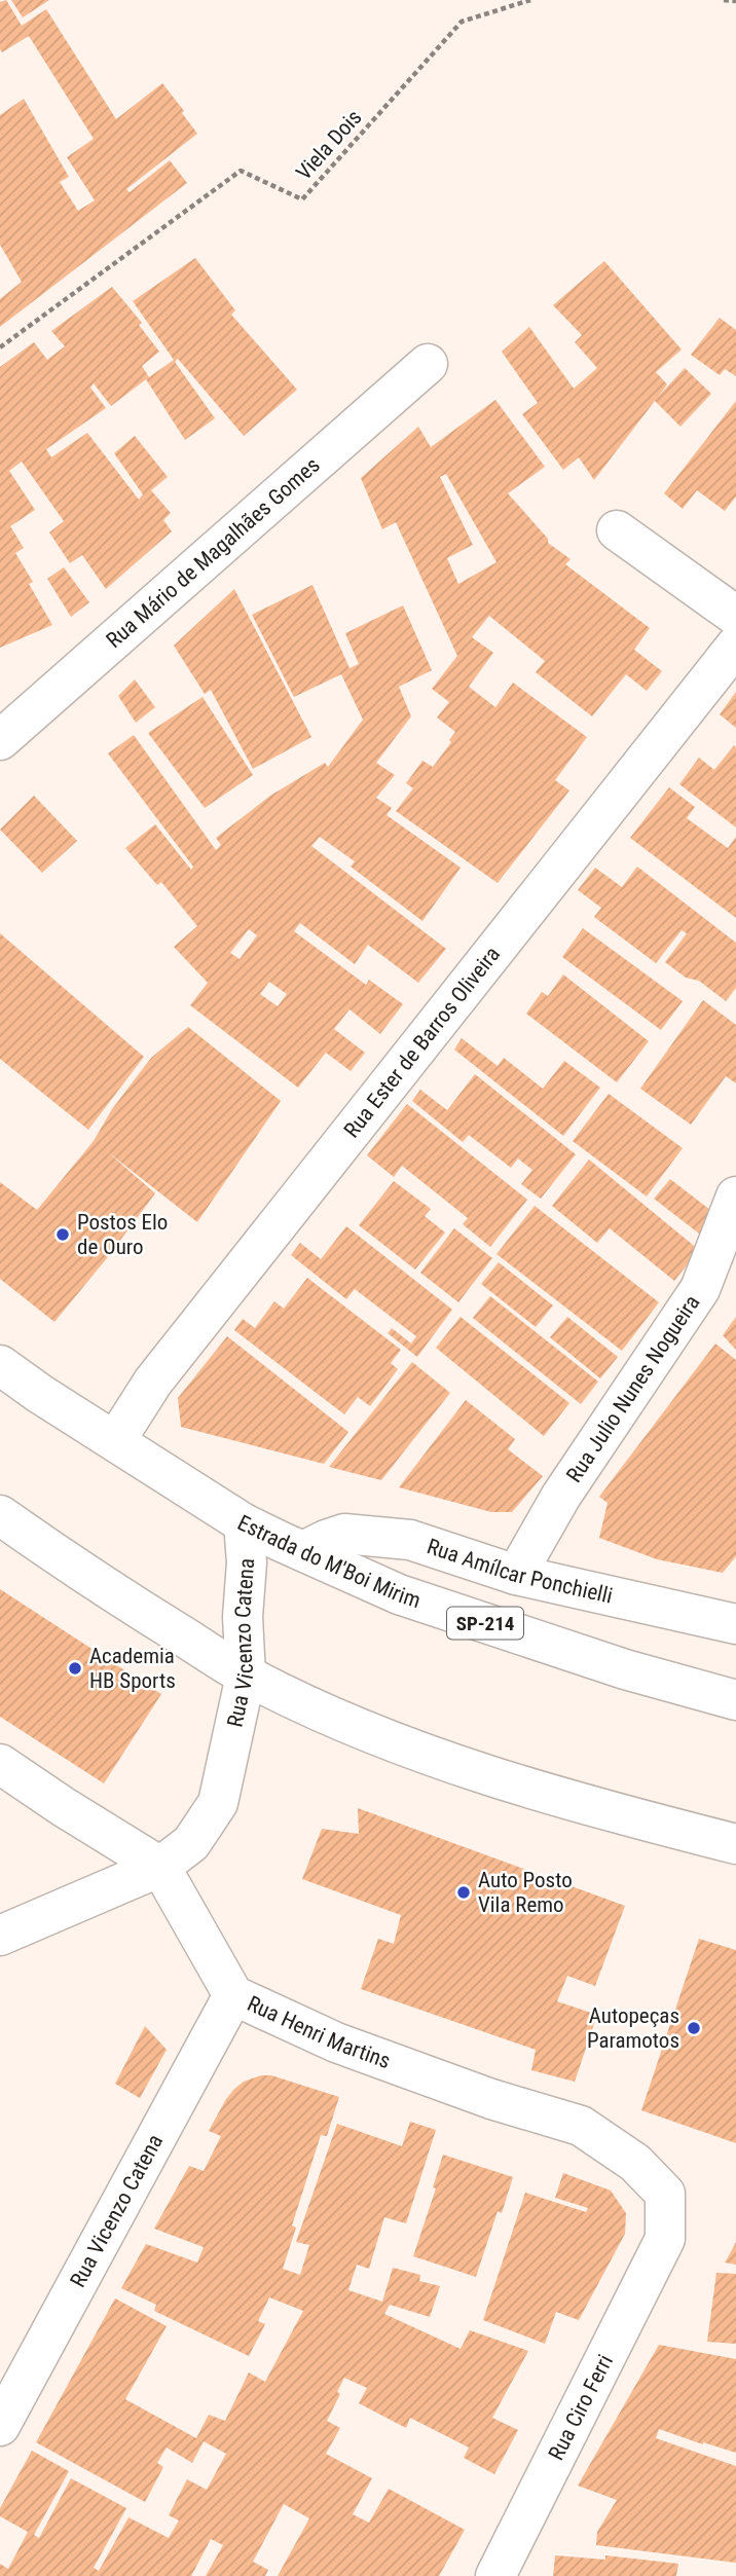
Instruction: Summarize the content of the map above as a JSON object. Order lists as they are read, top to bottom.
{
  "streets": {
    "street": [
      "Rua Mário de Magalhães Gomes",
      "Rua Ester de Barros Oliveira",
      "Rua Julio Nunes Nogueira",
      "Estrada do M'Boi Mirim",
      "Rua Amílcar Ponchielli",
      "SP-214",
      "Rua Vicenzo Catena",
      "Rua Henri Martins",
      "Rua Ciro Ferri"
    ],
    "path": ["Viela Dois"]
  },
  "crossings": [
    ["Rua Ester de Barros Oliveira", "Estrada do M'Boi Mirim"],
    ["Rua Julio Nunes Nogueira", "Rua Amílcar Ponchielli"],
    ["Estrada do M'Boi Mirim", "Rua Amílcar Ponchielli"],
    ["Estrada do M'Boi Mirim", "Rua Vicenzo Catena"],
    ["Rua Vicenzo Catena", "Rua Henri Martins"],
    ["Rua Henri Martins", "Rua Ciro Ferri"]
  ],
  "places": [
    "Postos Elo de Ouro",
    "Academia HB Sports",
    "Auto Posto Vila Remo",
    "Autopeças Paramotos"
  ]
}
